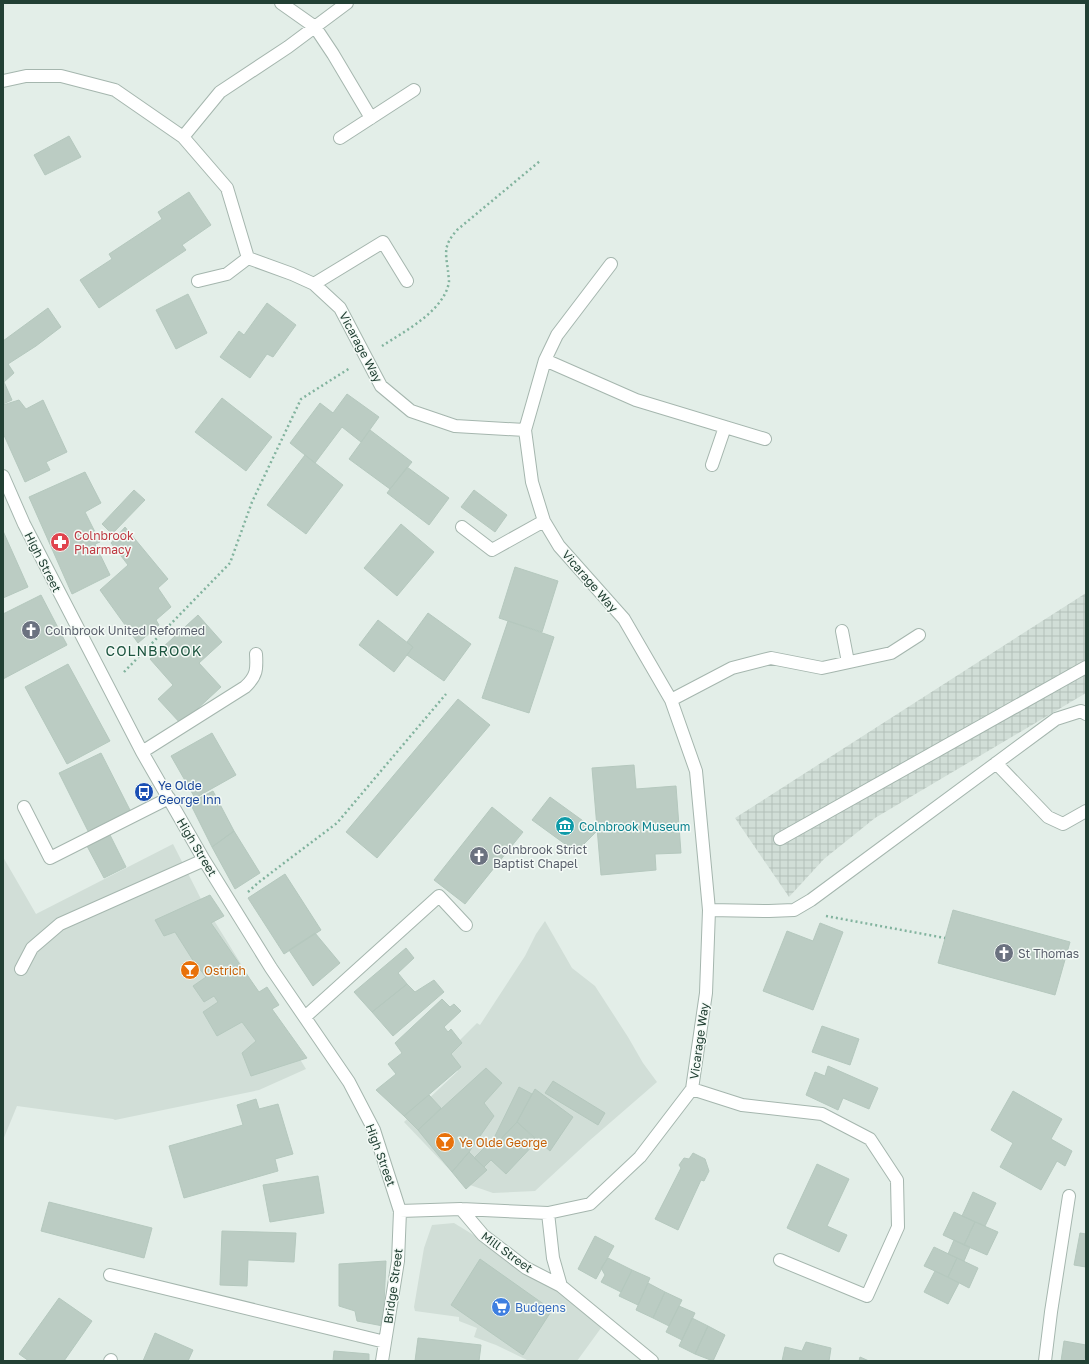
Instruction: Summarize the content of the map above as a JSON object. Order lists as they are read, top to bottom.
{
  "streets": {
    "street": [
      "Vicarage Way",
      "High Street",
      "Mill Street",
      "Bridge Street"
    ]
  },
  "crossings": [
    ["Vicarage Way", "High Street"],
    ["Vicarage Way", "Mill Street"],
    ["Vicarage Way", "Bridge Street"],
    ["High Street", "Bridge Street"]
  ],
  "districts": ["COLNBROOK"],
  "places": {
    "pharmacy": ["Colnbrook Pharmacy"],
    "church": ["Colnbrook United Reformed", "Colnbrook Strict Baptist Chapel", "St Thomas"],
    "bus stop": ["Ye Olde George Inn"],
    "museum": ["Colnbrook Museum"],
    "bar": ["Ostrich", "Ye Olde George"],
    "supermarket": ["Budgens"]
  }
}
